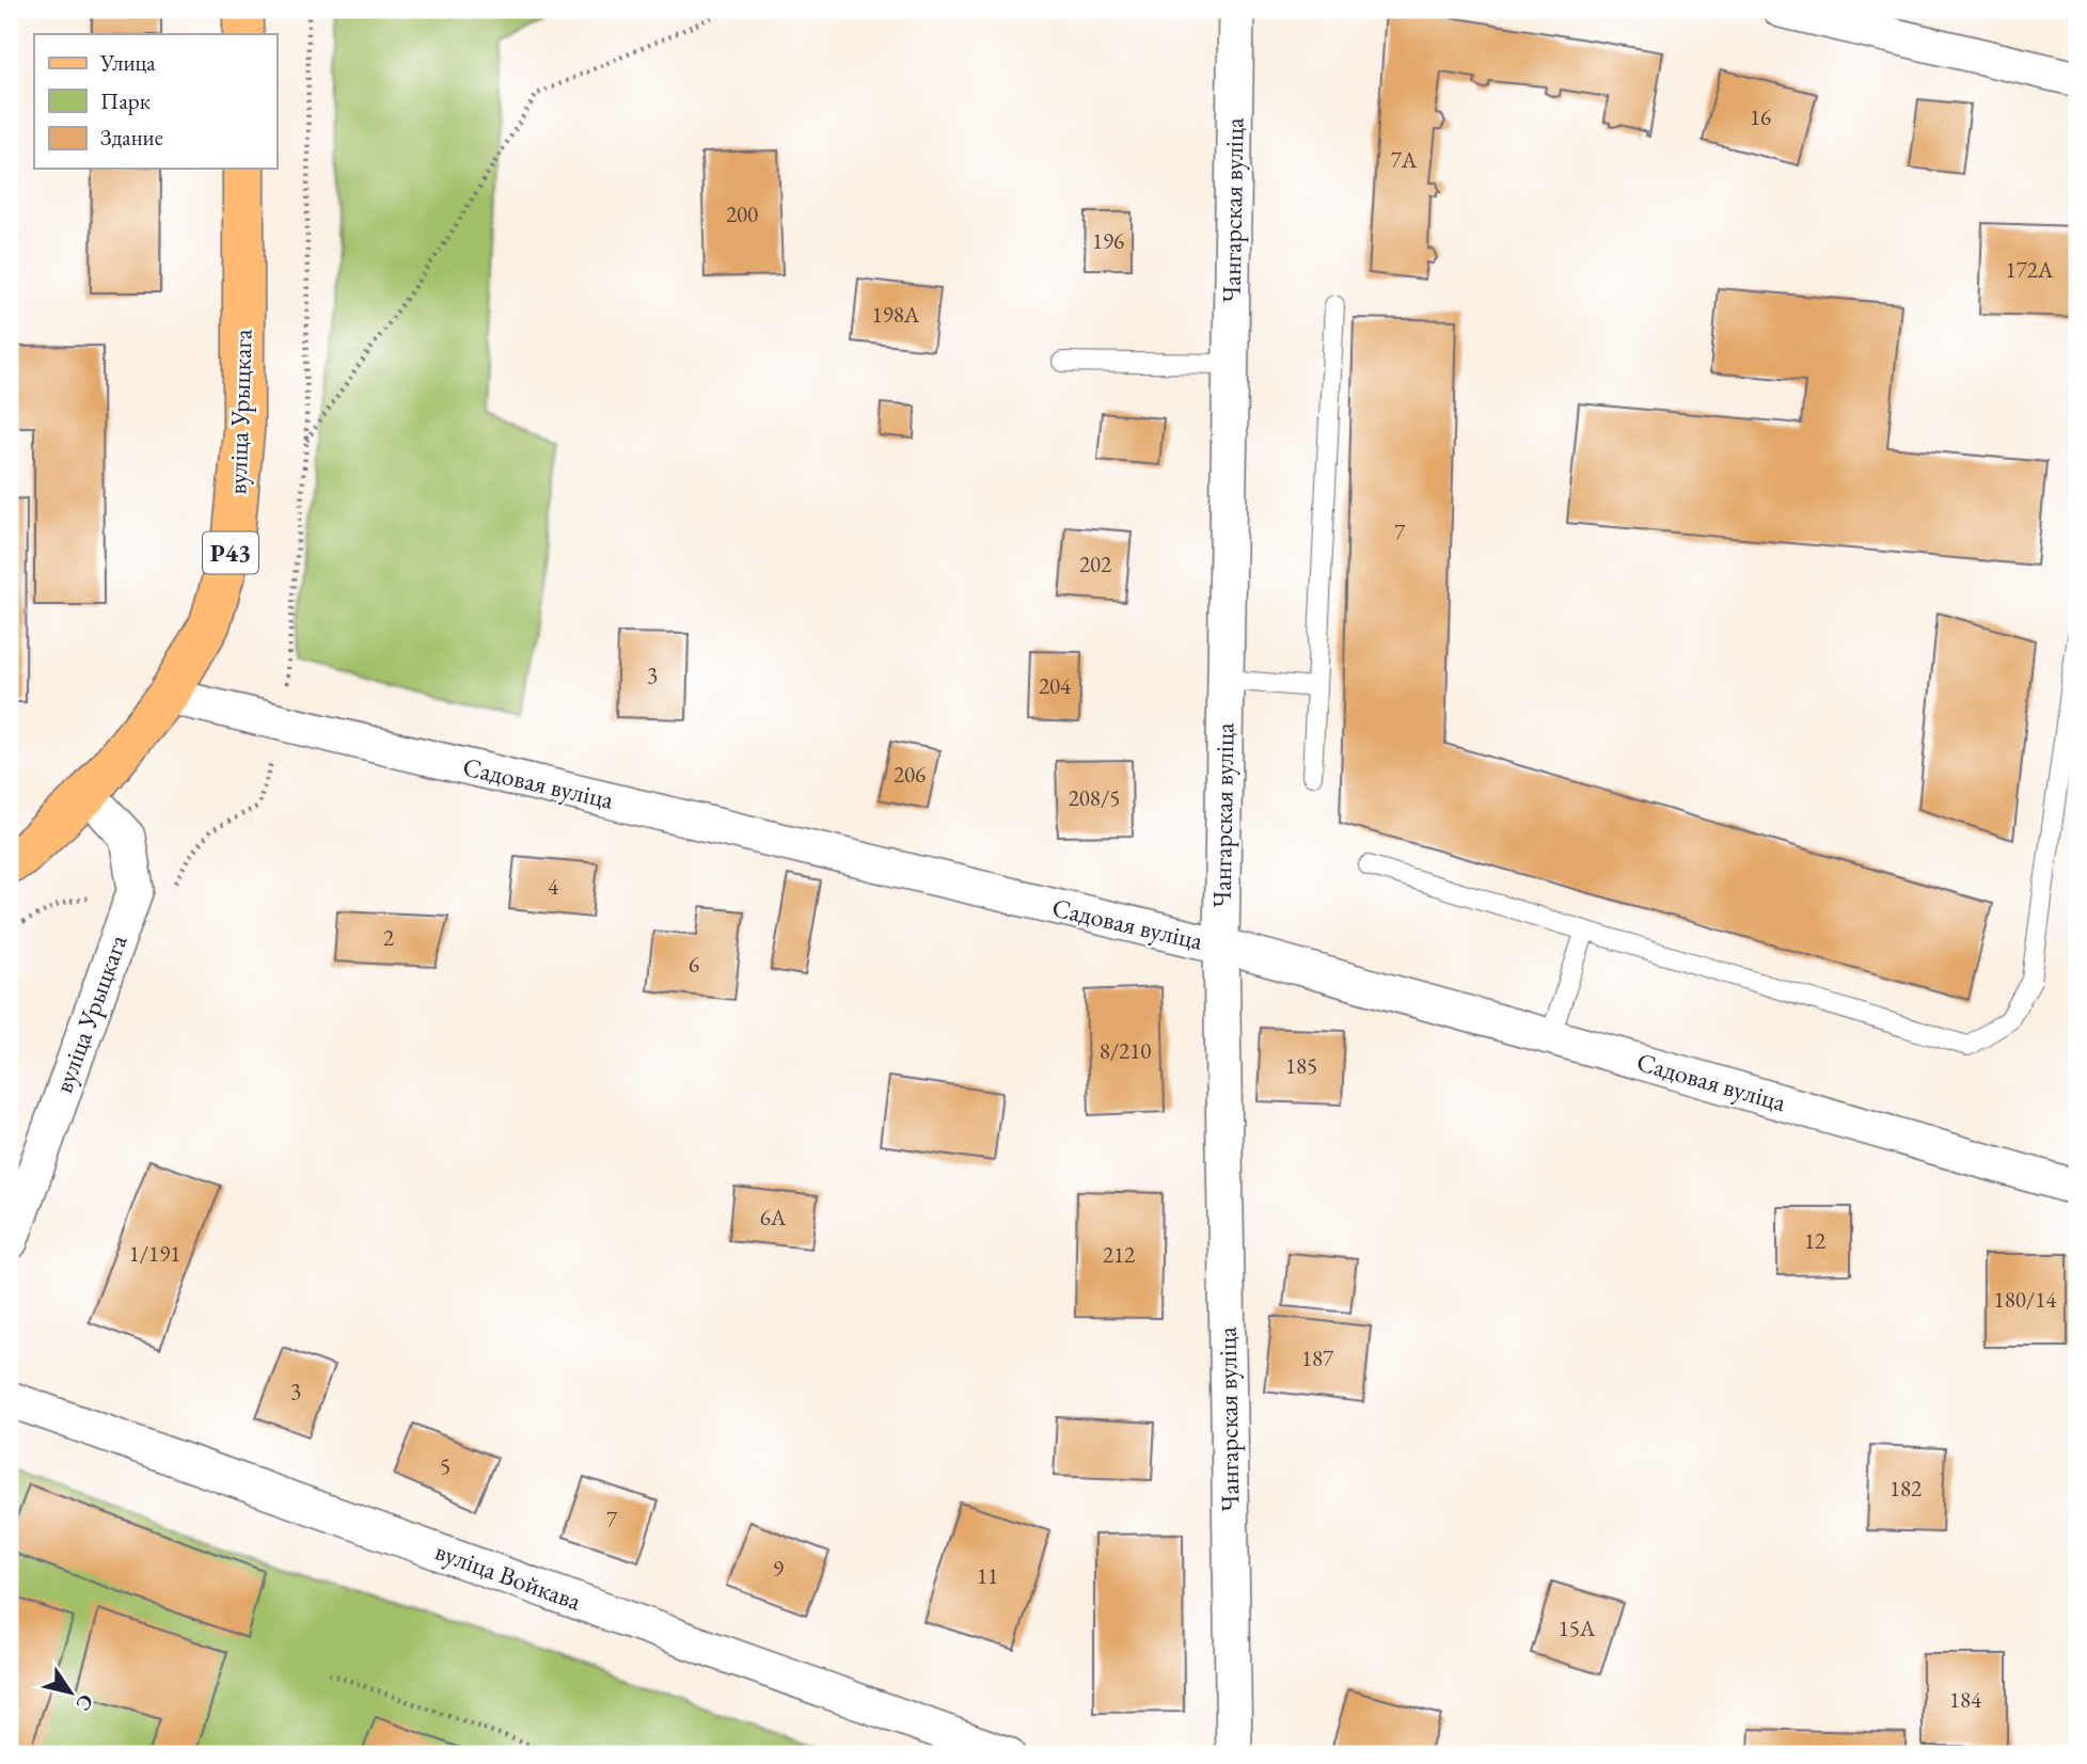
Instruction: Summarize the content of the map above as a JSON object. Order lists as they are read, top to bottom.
{
  "streets": {
    "main road": ["вуліца Урыцкага", "Р43"],
    "street": ["Чангарская вуліца", "Садовая вуліца", "вуліца Войкава"]
  },
  "crossings": [
    ["Чангарская вуліца", "Садовая вуліца"],
    ["вуліца Урыцкага", "Садовая вуліца"]
  ],
  "house_numbers": [
    "16",
    "7А",
    "200",
    "196",
    "172А",
    "198А",
    "7",
    "202",
    "3",
    "204",
    "206",
    "208/5",
    "4",
    "2",
    "6",
    "8/210",
    "185",
    "6А",
    "12",
    "1/191",
    "212",
    "180/14",
    "187",
    "3",
    "5",
    "182",
    "7",
    "9",
    "11",
    "15А",
    "184"
  ],
  "legend": ["Улица", "Парк", "Здание"],
  "north": "bottom right"
}
